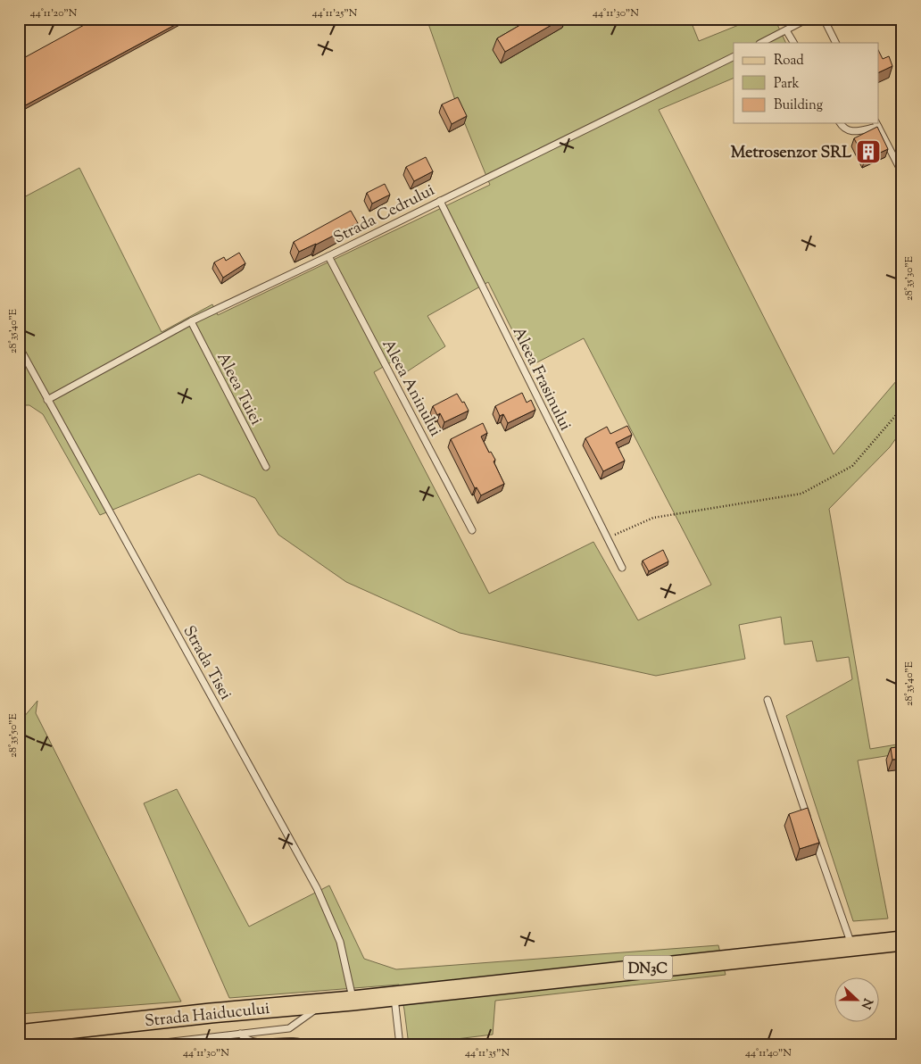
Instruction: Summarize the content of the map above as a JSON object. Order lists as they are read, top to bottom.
{
  "streets": {
    "main road": ["DN3C", "Strada Haiducului"],
    "lane": [
      "Strada Cedrului",
      "Aleea Frasinului",
      "Aleea Aninului",
      "Aleea Tuiei",
      "Strada Tisei"
    ]
  },
  "crossings": [
    ["Strada Cedrului", "Aleea Frasinului"],
    ["Strada Cedrului", "Aleea Aninului"],
    ["Strada Cedrului", "Aleea Tuiei"],
    ["Strada Cedrului", "Strada Tisei"],
    ["Strada Tisei", "Strada Haiducului"],
    ["DN3C", "Strada Haiducului"]
  ],
  "places": {
    "building": ["Metrosenzor SRL"]
  },
  "legend": ["Road", "Park", "Building"],
  "north": "right",
  "coordinates": [
    "44°11'20\"N",
    "44°11'25\"N",
    "44°11'30\"N",
    "28°35'30\"E",
    "28°35'40\"E",
    "28°35'50\"E",
    "44°11'35\"N",
    "44°11'40\"N"
  ]
}
